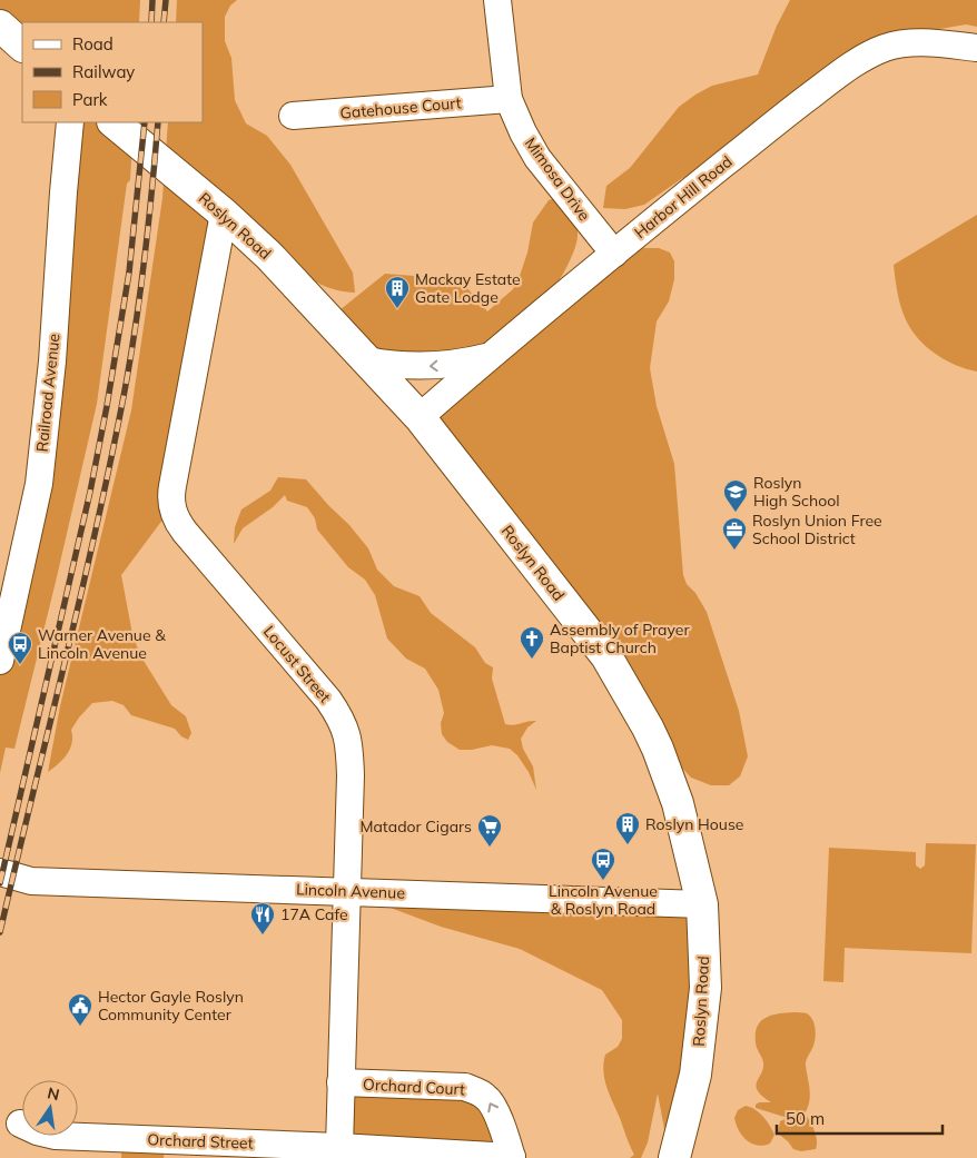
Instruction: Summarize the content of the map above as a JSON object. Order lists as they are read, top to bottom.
{
  "streets": {
    "main road": ["Roslyn Road"],
    "street": [
      "Gatehouse Court",
      "Mimosa Drive",
      "Harbor Hill Road",
      "Railroad Avenue",
      "Locust Street",
      "Lincoln Avenue",
      "Orchard Court",
      "Orchard Street"
    ]
  },
  "crossings": [
    ["Gatehouse Court", "Mimosa Drive"],
    ["Mimosa Drive", "Harbor Hill Road"],
    ["Harbor Hill Road", "Roslyn Road"],
    ["Roslyn Road", "Locust Street"],
    ["Roslyn Road", "Lincoln Avenue"],
    ["Locust Street", "Lincoln Avenue"],
    ["Locust Street", "Orchard Court"],
    ["Locust Street", "Orchard Street"],
    ["Orchard Court", "Orchard Street"]
  ],
  "one_way": ["Orchard Court"],
  "places": {
    "building": ["Mackay Estate Gate Lodge", "Roslyn House"],
    "school or university": ["Roslyn High School"],
    "office": ["Roslyn Union Free School District"],
    "church": ["Assembly of Prayer Baptist Church"],
    "bus stop": ["Warner Avenue & Lincoln Avenue", "Lincoln Avenue & Roslyn Road"],
    "supermarket": ["Matador Cigars"],
    "restaurant": ["17A Cafe"],
    "public building": ["Hector Gayle Roslyn Community Center"]
  },
  "legend": ["Road", "Railway", "Park"],
  "scale_bar": "50 m",
  "north": "top"
}
